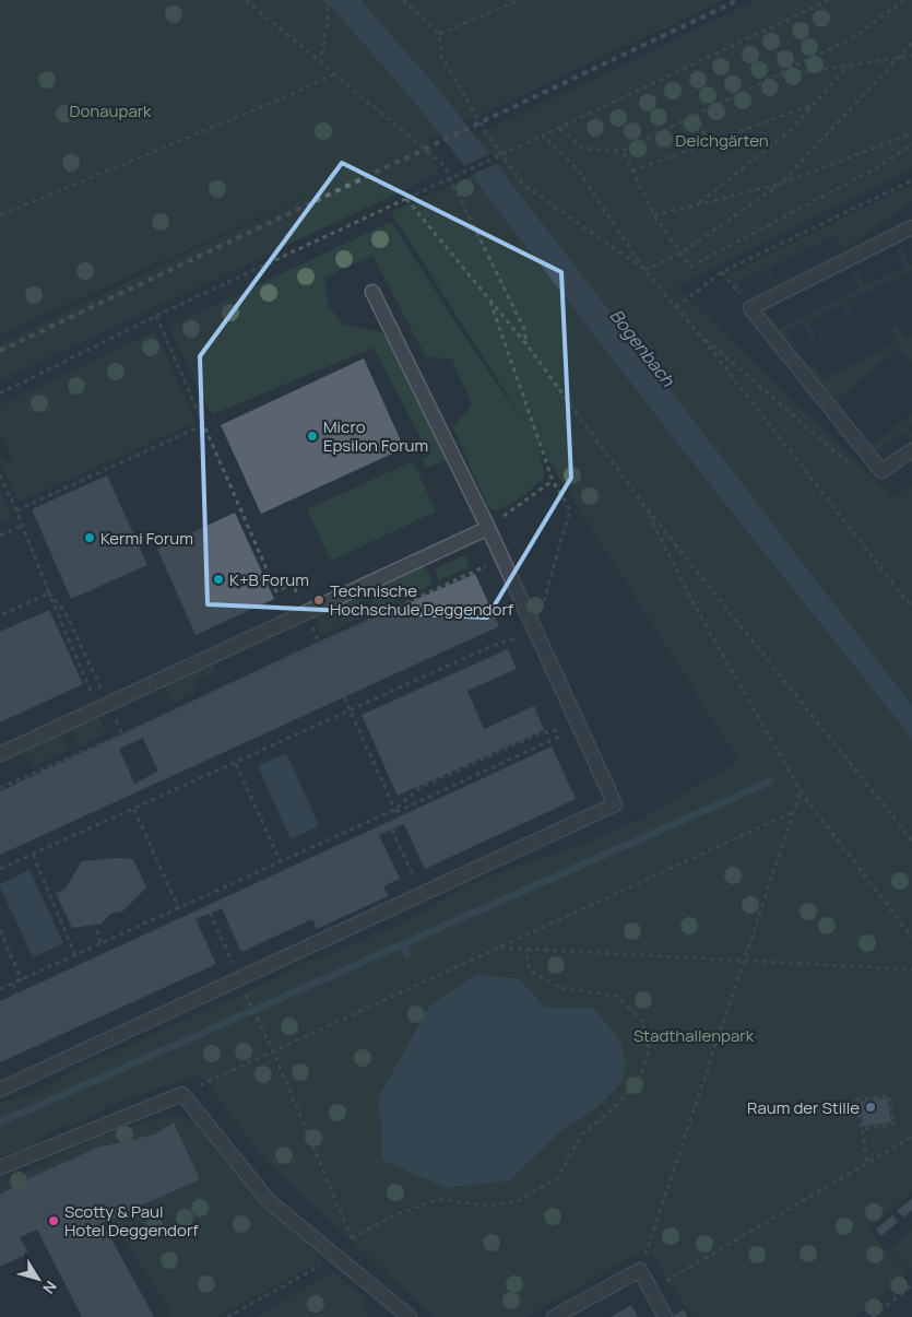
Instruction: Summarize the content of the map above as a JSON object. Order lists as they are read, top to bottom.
{
  "water": ["Bogenbach"],
  "parks": ["Donaupark", "Deichgärten", "Stadthallenpark"],
  "places": [
    "Micro Epsilon Forum",
    "Kermi Forum",
    "K+B Forum",
    "Technische Hochschule Deggendorf",
    "Raum der Stille",
    "Scotty & Paul Hotel Deggendorf"
  ],
  "north": "bottom right"
}
